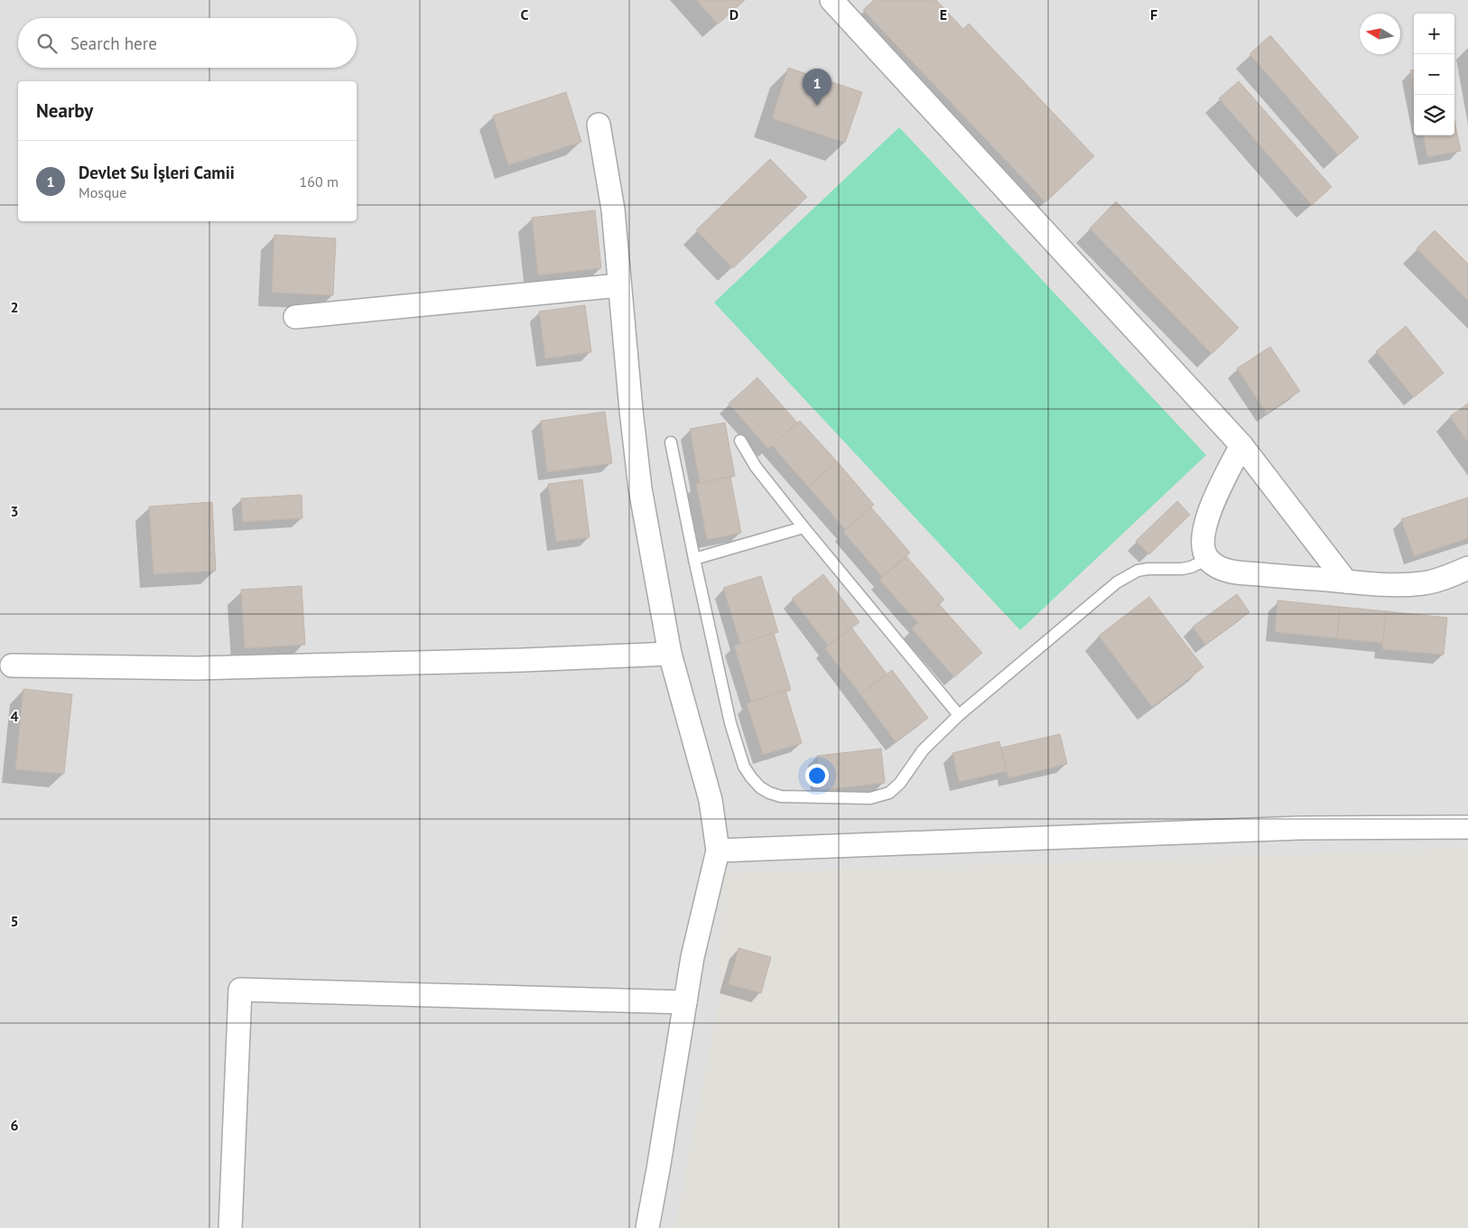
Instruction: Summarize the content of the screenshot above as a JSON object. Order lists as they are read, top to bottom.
{
  "north": "left",
  "page": {
    "map_buttons": ["+", "−"],
    "search": "Search here",
    "pins": "1",
    "heading": "Nearby",
    "list": [
      {
        "mark": "1",
        "name": "Devlet Su İşleri Camii",
        "note": "Mosque",
        "value": "160 m"
      }
    ]
  },
  "grid": {
    "columns": [
      "C",
      "D",
      "E",
      "F"
    ],
    "rows": [
      "2",
      "3",
      "4",
      "5",
      "6"
    ]
  }
}
